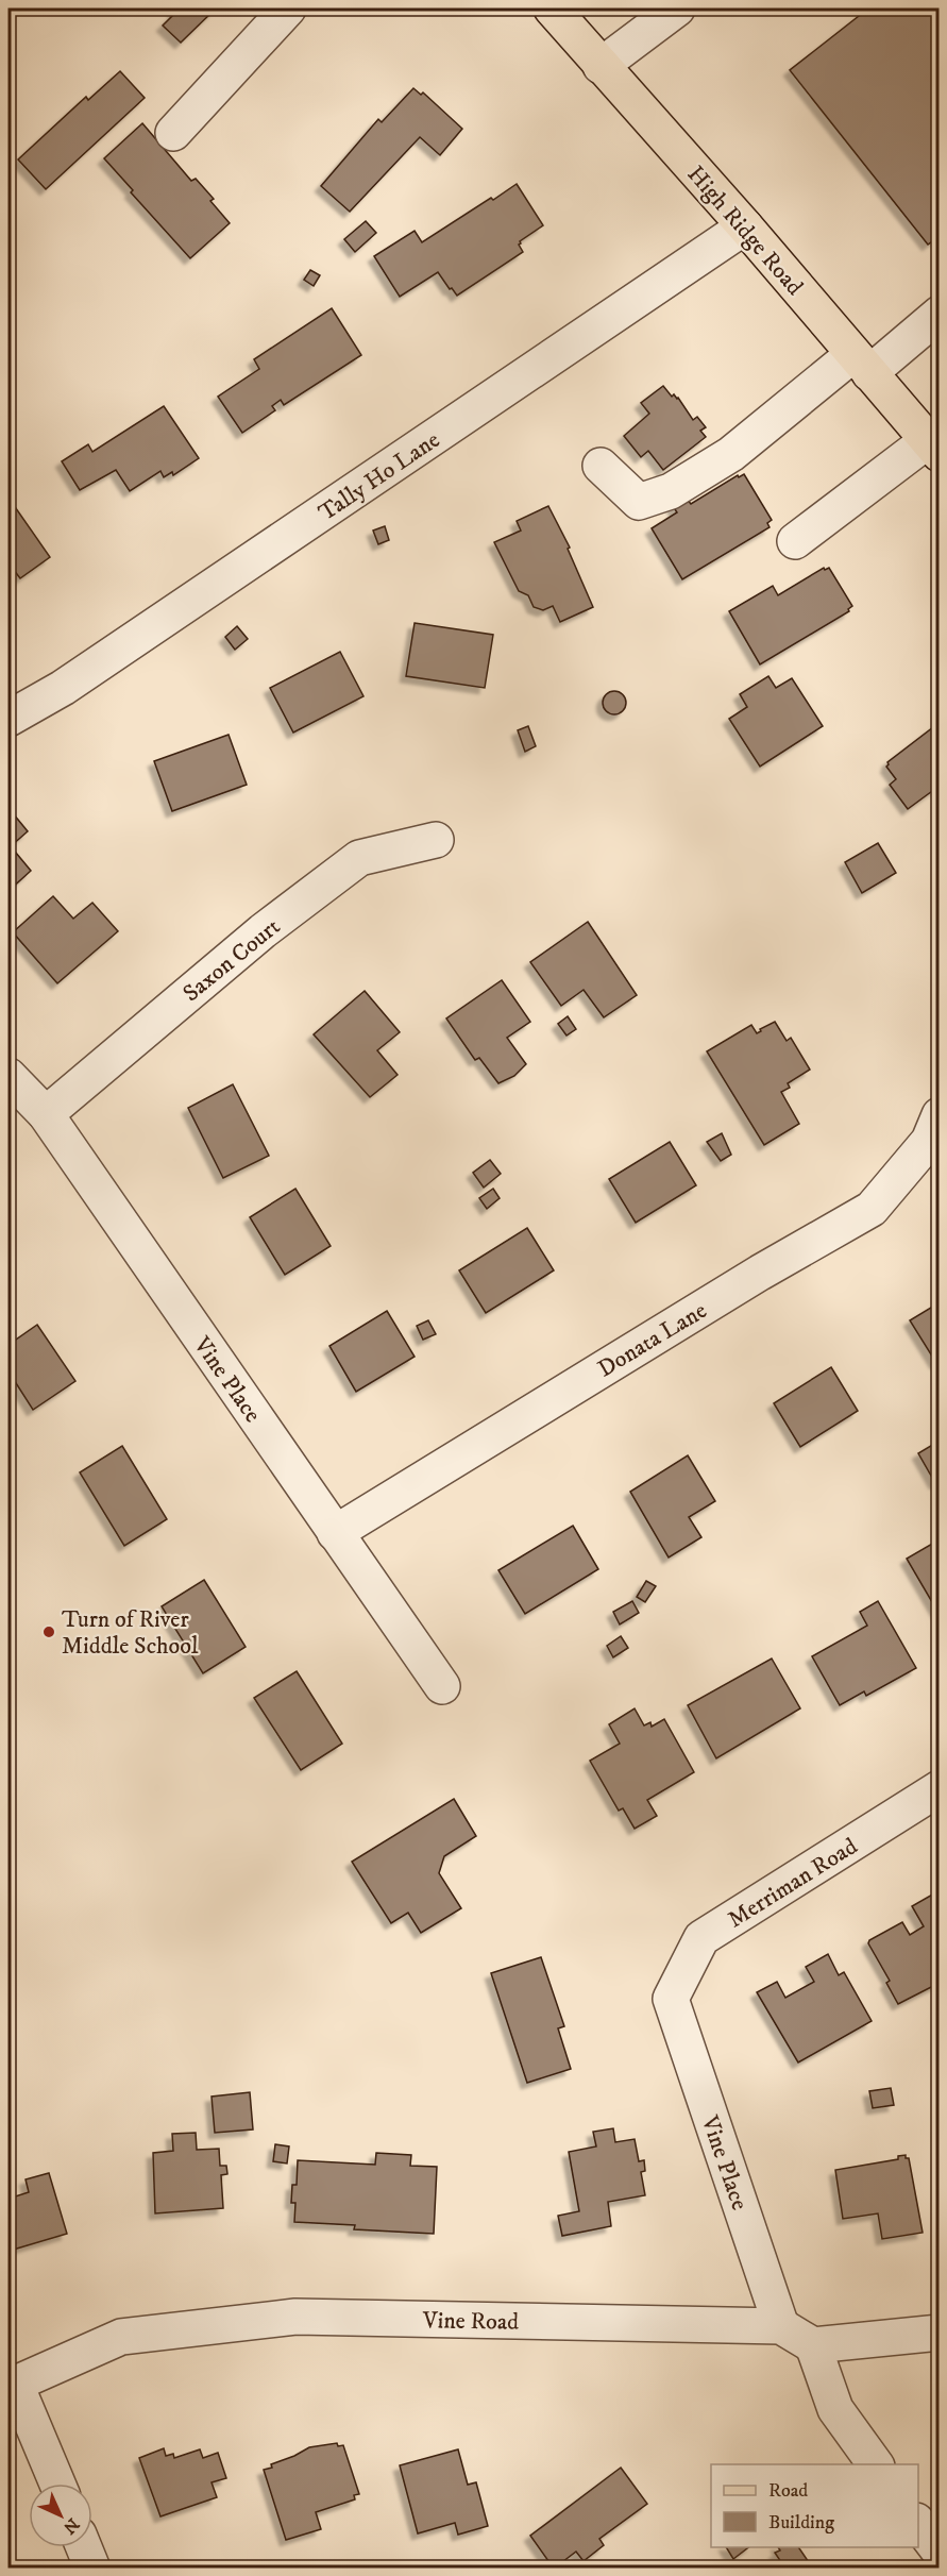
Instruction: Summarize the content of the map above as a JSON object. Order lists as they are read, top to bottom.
{
  "streets": {
    "main road": ["High Ridge Road"],
    "street": [
      "Tally Ho Lane",
      "Saxon Court",
      "Donata Lane",
      "Vine Place",
      "Merriman Road",
      "Vine Road"
    ]
  },
  "crossings": [
    ["High Ridge Road", "Tally Ho Lane"],
    ["Saxon Court", "Vine Place"],
    ["Donata Lane", "Vine Place"],
    ["Vine Place", "Merriman Road"],
    ["Vine Place", "Vine Road"]
  ],
  "places": ["Turn of River Middle School"],
  "legend": ["Road", "Building"],
  "north": "bottom right"
}
